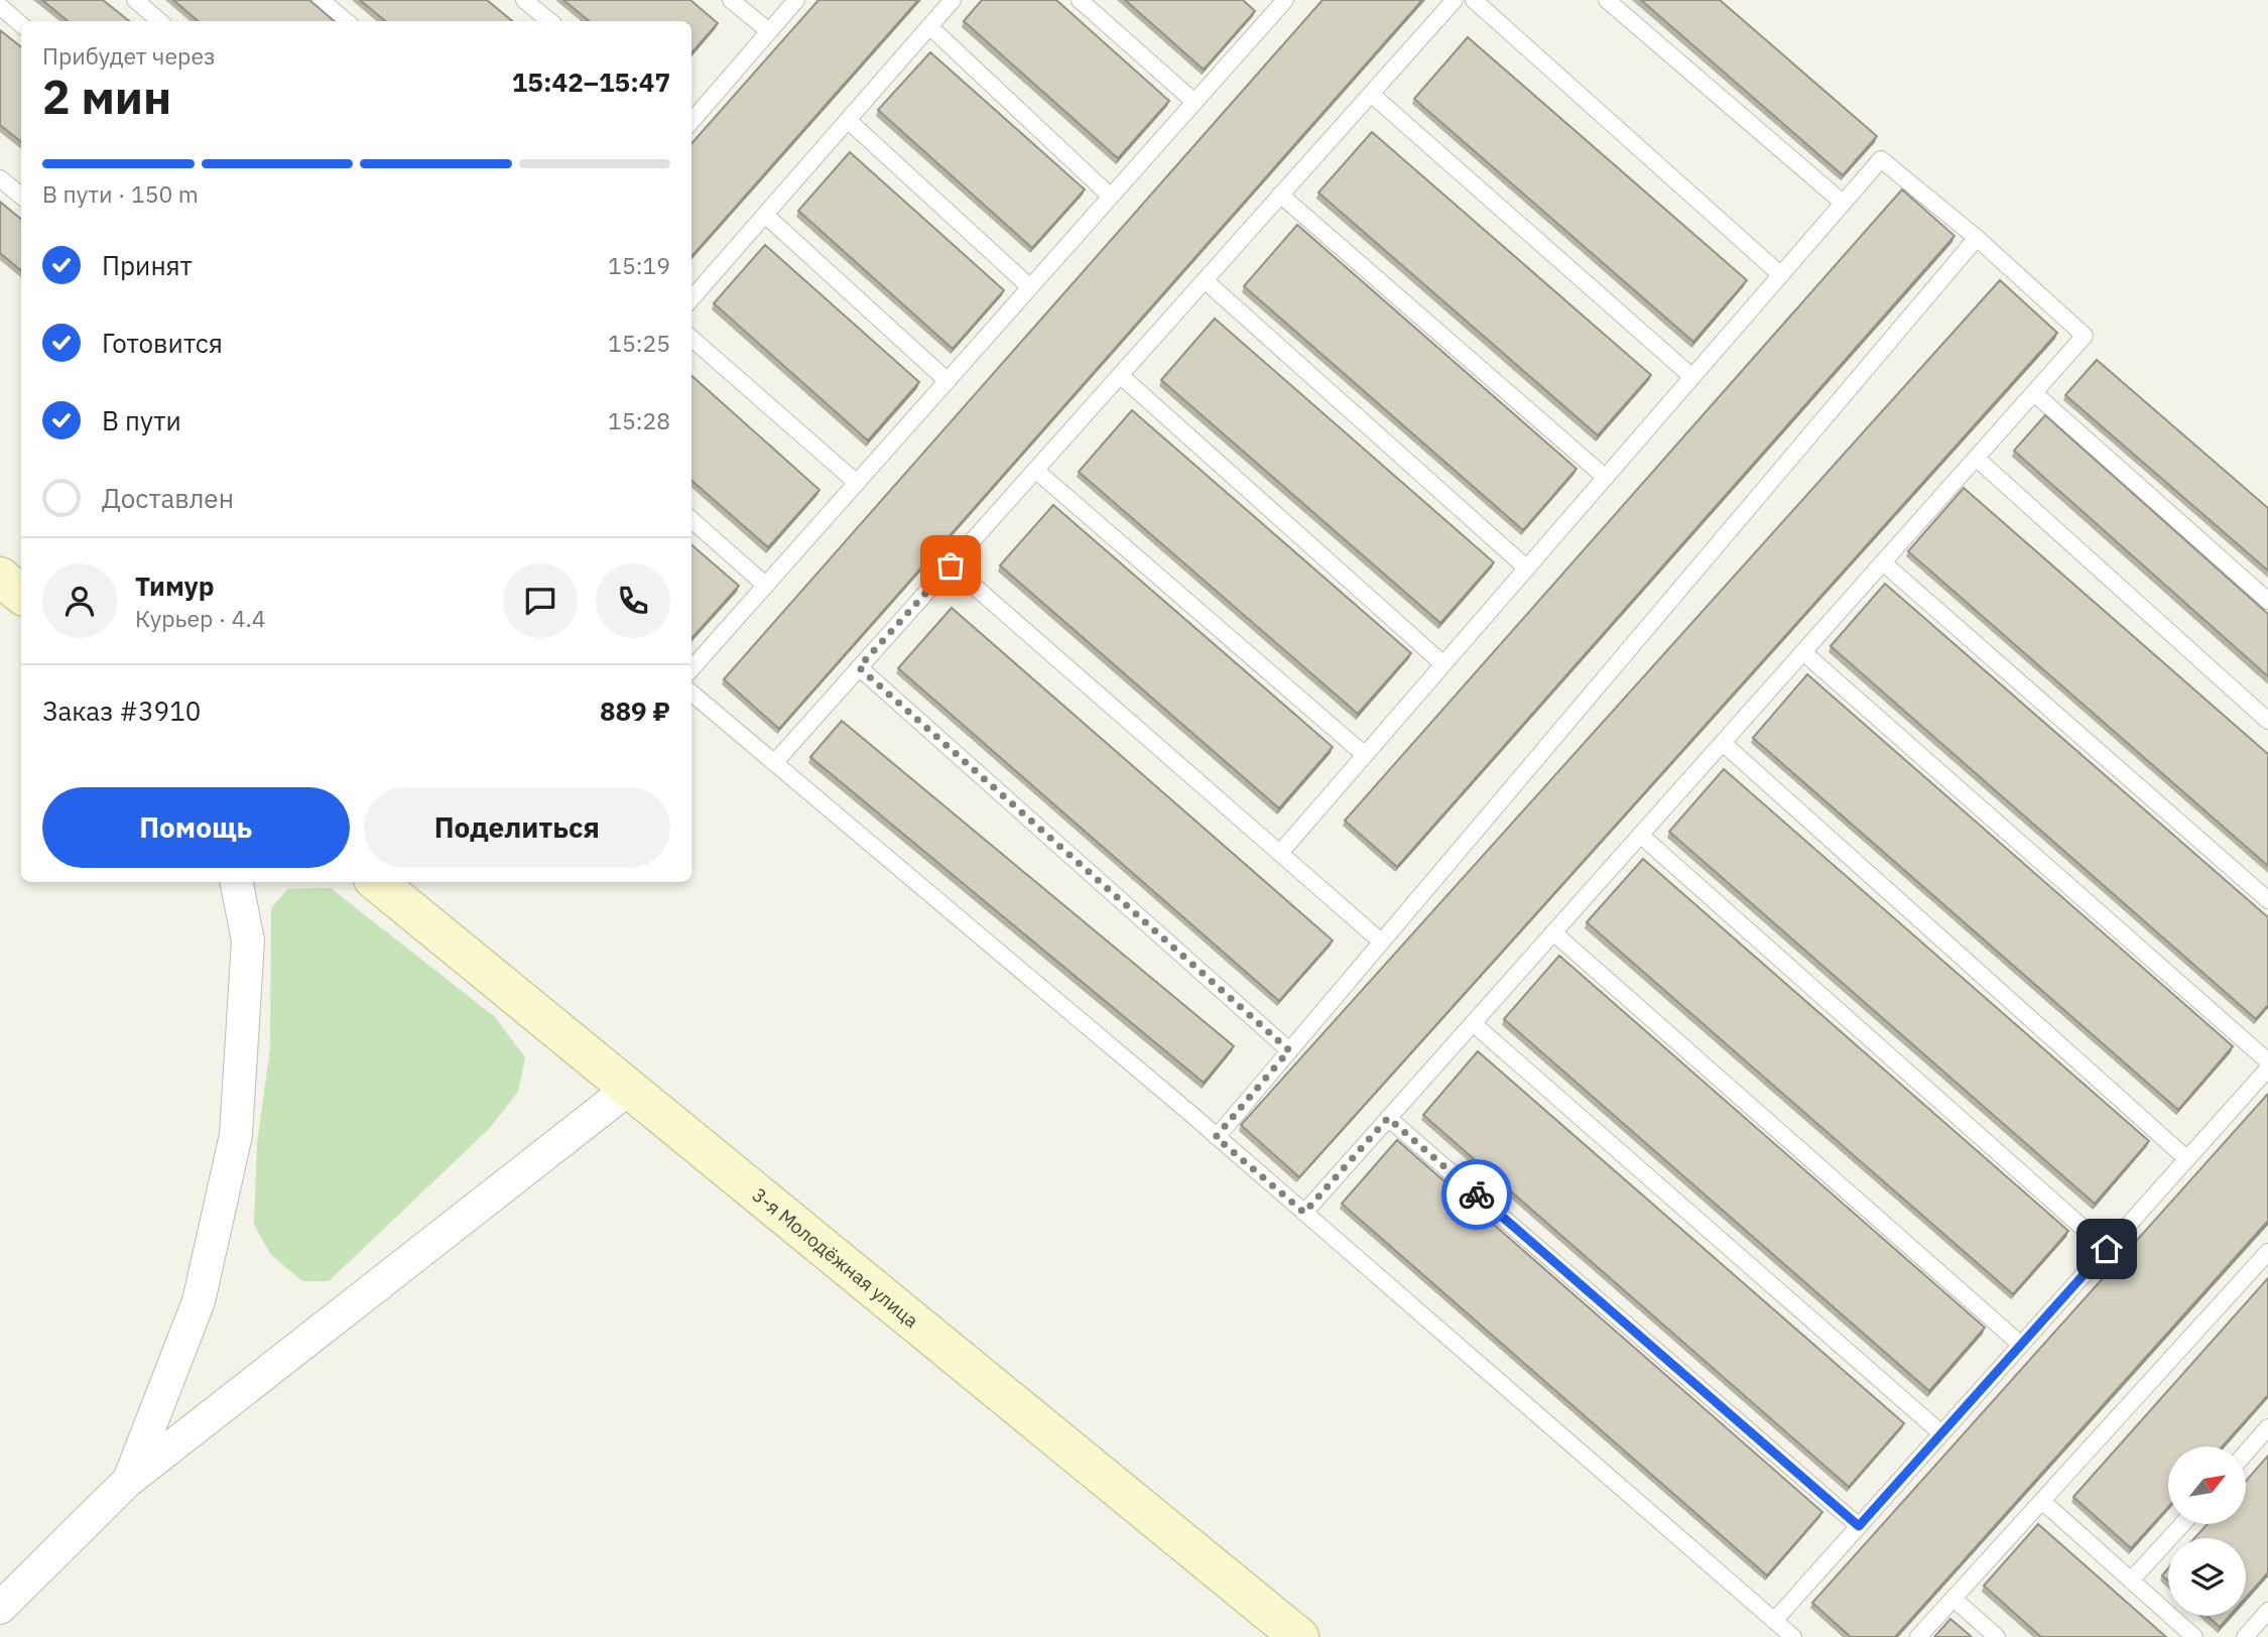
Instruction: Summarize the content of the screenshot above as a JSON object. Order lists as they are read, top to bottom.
{
  "streets": {
    "main road": ["3-я Молодёжная улица"]
  },
  "north": "top right",
  "page": {
    "heading": ["2 мин", "Прибудет через", "15:42–15:47"],
    "panel": [
      "Тимур",
      "Курьер · 4.4",
      "Заказ #3910",
      "889 ₽"
    ],
    "bar": "В пути · 150 m",
    "list": [
      ["Принят", "15:19"],
      ["Готовится", "15:25"],
      ["В пути", "15:28"],
      "Доставлен"
    ],
    "buttons": ["Помощь", "Поделиться"]
  }
}
